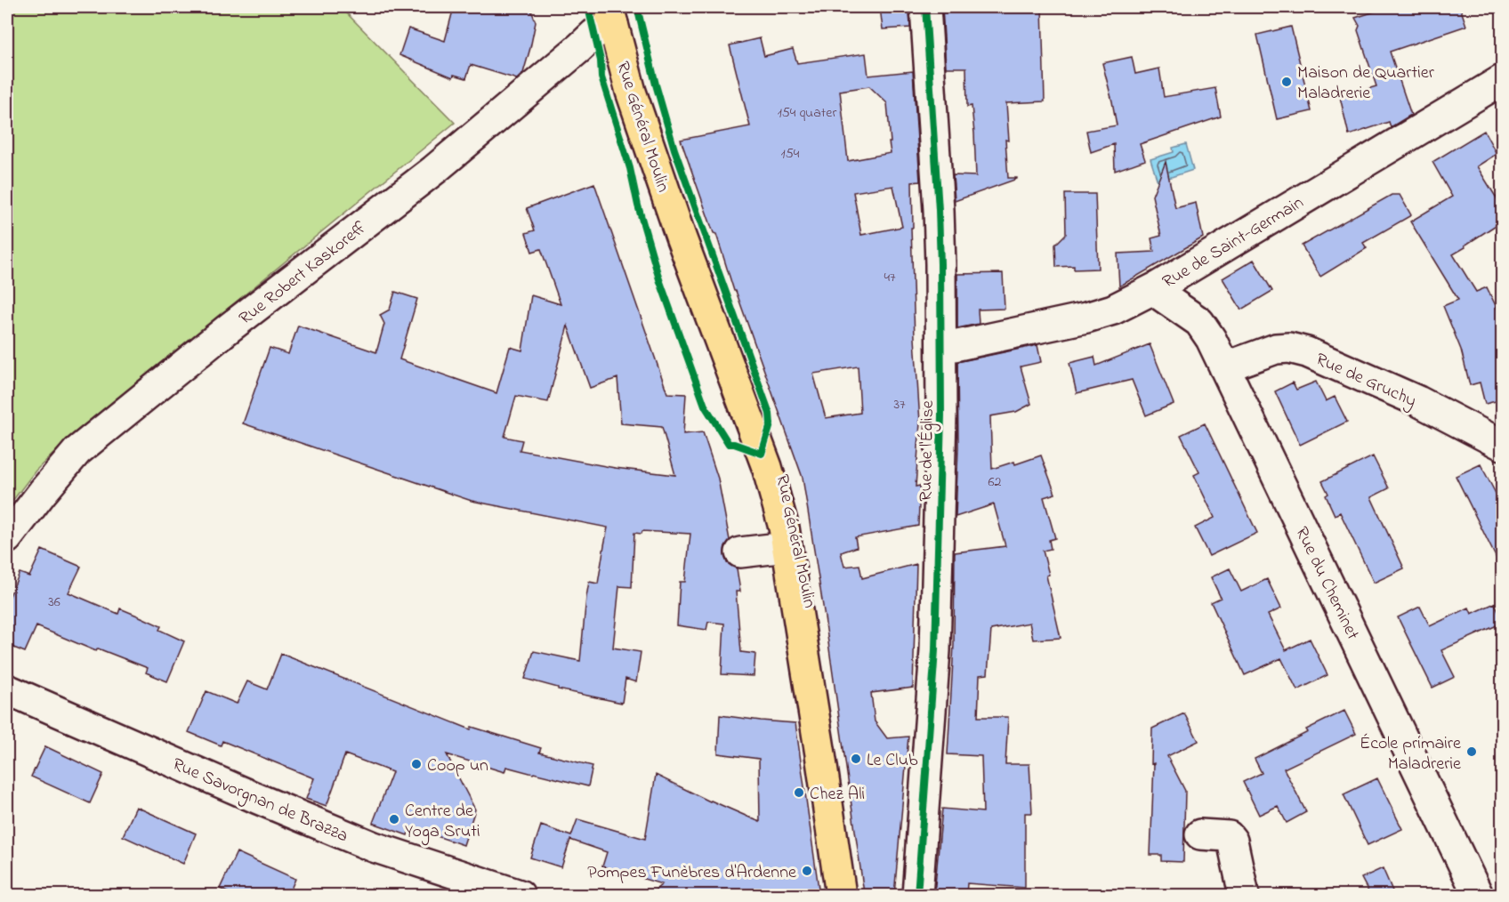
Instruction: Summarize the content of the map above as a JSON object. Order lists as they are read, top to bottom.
{
  "streets": {
    "main road": ["Rue Général Moulin"],
    "street": [
      "Rue de Saint-Germain",
      "Rue Robert Kaskoreff",
      "Rue de Gruchy",
      "Rue de l'Église",
      "Rue du Cheminet",
      "Rue Savorgnan de Brazza"
    ]
  },
  "crossings": [
    ["Rue Général Moulin", "Rue Robert Kaskoreff"],
    ["Rue de Saint-Germain", "Rue de l'Église"],
    ["Rue de Saint-Germain", "Rue du Cheminet"],
    ["Rue de Gruchy", "Rue du Cheminet"]
  ],
  "places": [
    "Maison de Quartier Maladrerie",
    "École primaire Maladrerie",
    "Le Club",
    "Coop un",
    "Chez Ali",
    "Centre de Yoga Sruti",
    "Pompes Funèbres d'Ardenne"
  ],
  "house_numbers": [
    "154 quater",
    "154",
    "47",
    "37",
    "62",
    "36"
  ]
}
